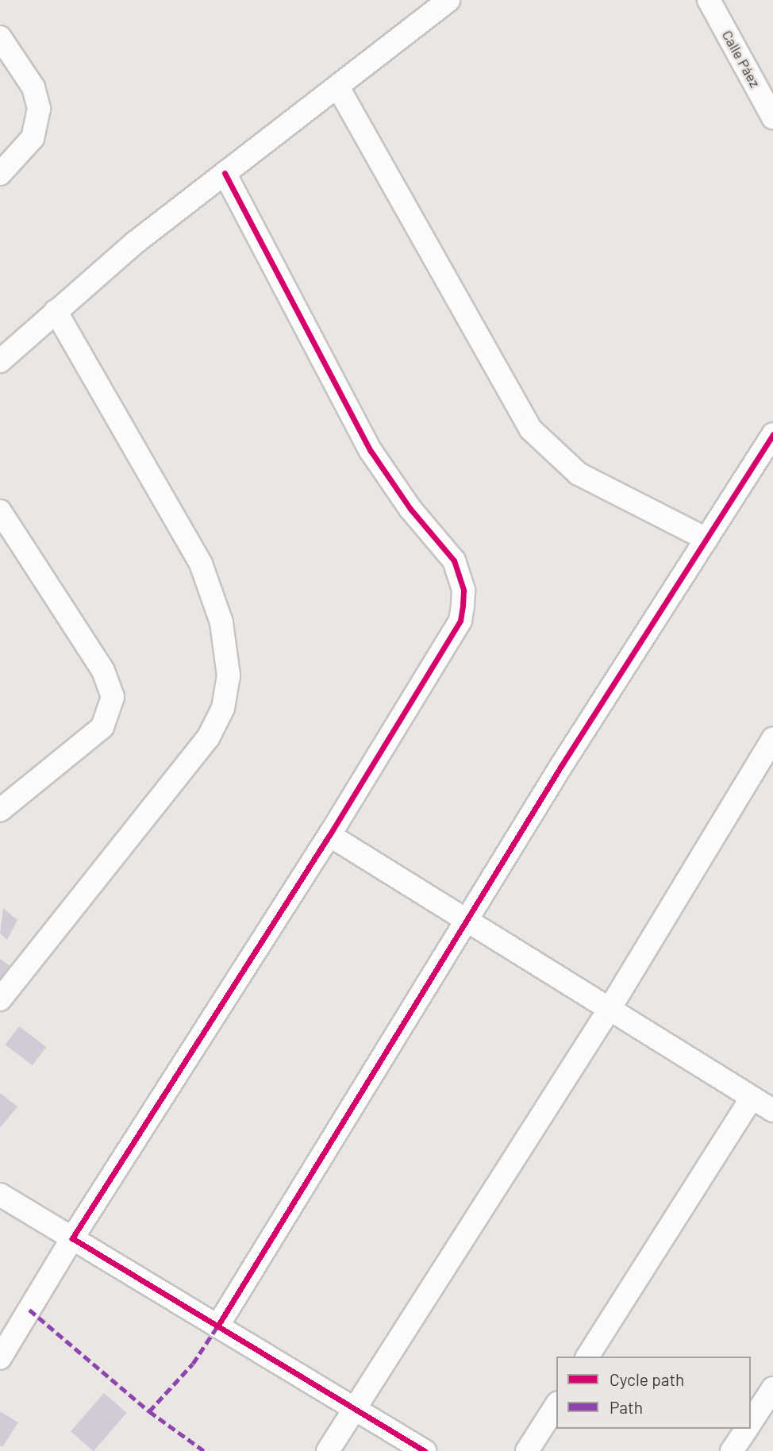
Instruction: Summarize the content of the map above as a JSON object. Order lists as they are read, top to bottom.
{
  "streets": {
    "street": ["Calle Páez"]
  },
  "legend": ["Cycle path", "Path"]
}
